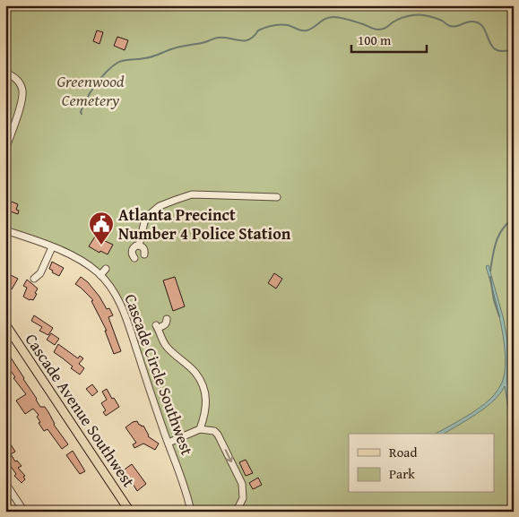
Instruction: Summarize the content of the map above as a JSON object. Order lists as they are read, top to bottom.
{
  "streets": {
    "main road": ["Cascade Avenue Southwest"],
    "street": ["Cascade Circle Southwest"]
  },
  "parks": ["Greenwood Cemetery"],
  "places": {
    "public building": ["Atlanta Precinct Number 4 Police Station"]
  },
  "legend": ["Road", "Park"],
  "scale_bar": "100 m"
}
